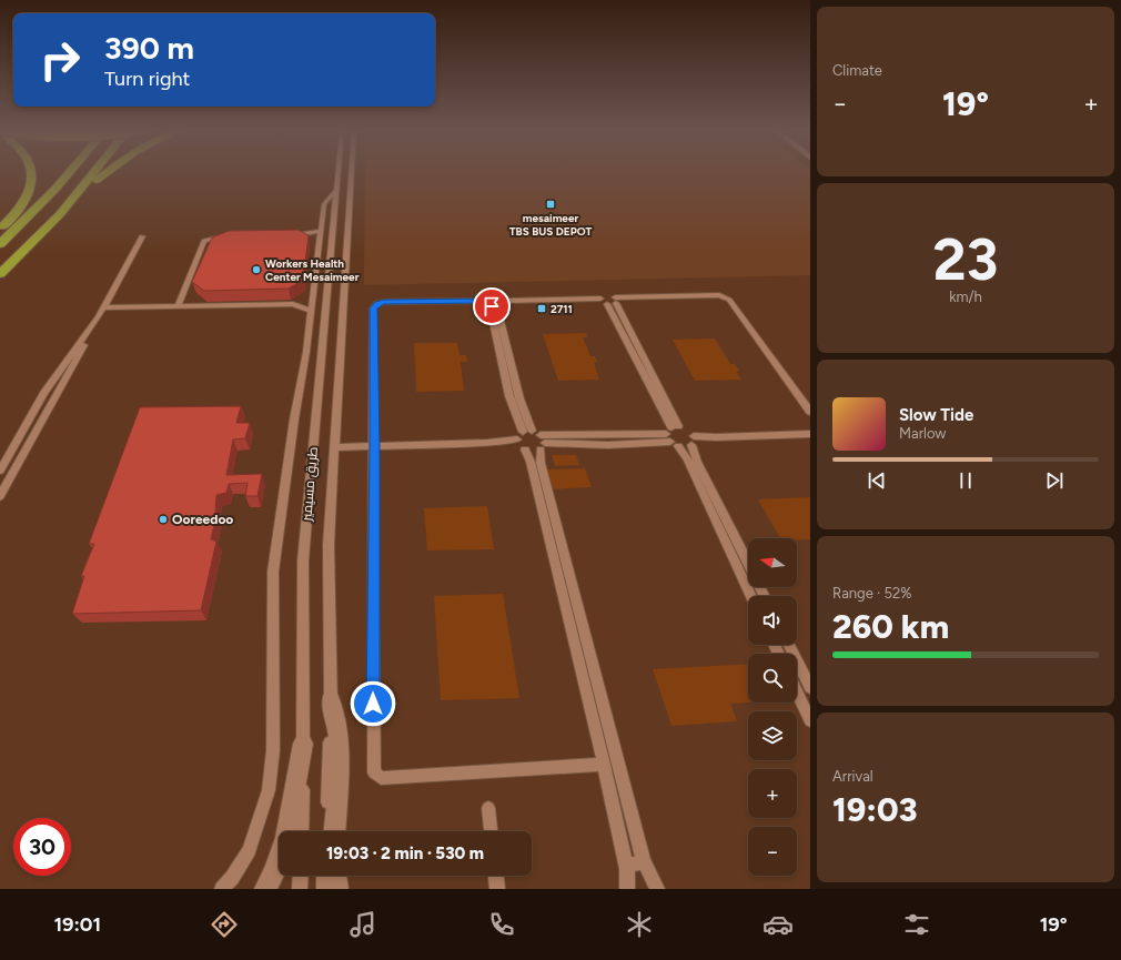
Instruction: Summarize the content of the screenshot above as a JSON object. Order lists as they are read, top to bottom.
{
  "streets": {
    "street": ["طريق مسيمير"]
  },
  "places": {
    "transit": ["mesaimeer TBS BUS DEPOT", "2711"],
    "other": ["Workers Health Center Mesaimeer", "Ooreedoo"]
  },
  "north": "left",
  "page": {
    "tile": [
      "Climate",
      ["23", "km/h"],
      ["Range · 52%", "260 km"],
      ["Arrival", "19:03"]
    ],
    "turn": ["390 m", "Turn right"],
    "heat": ["−", "19°", "+"],
    "song": ["Slow Tide", "Marlow"],
    "map_buttons": ["+", "−"],
    "limit": "30",
    "trip": "19:03 · 2 min · 530 m",
    "tabs": ["19:01", "19°"]
  }
}
